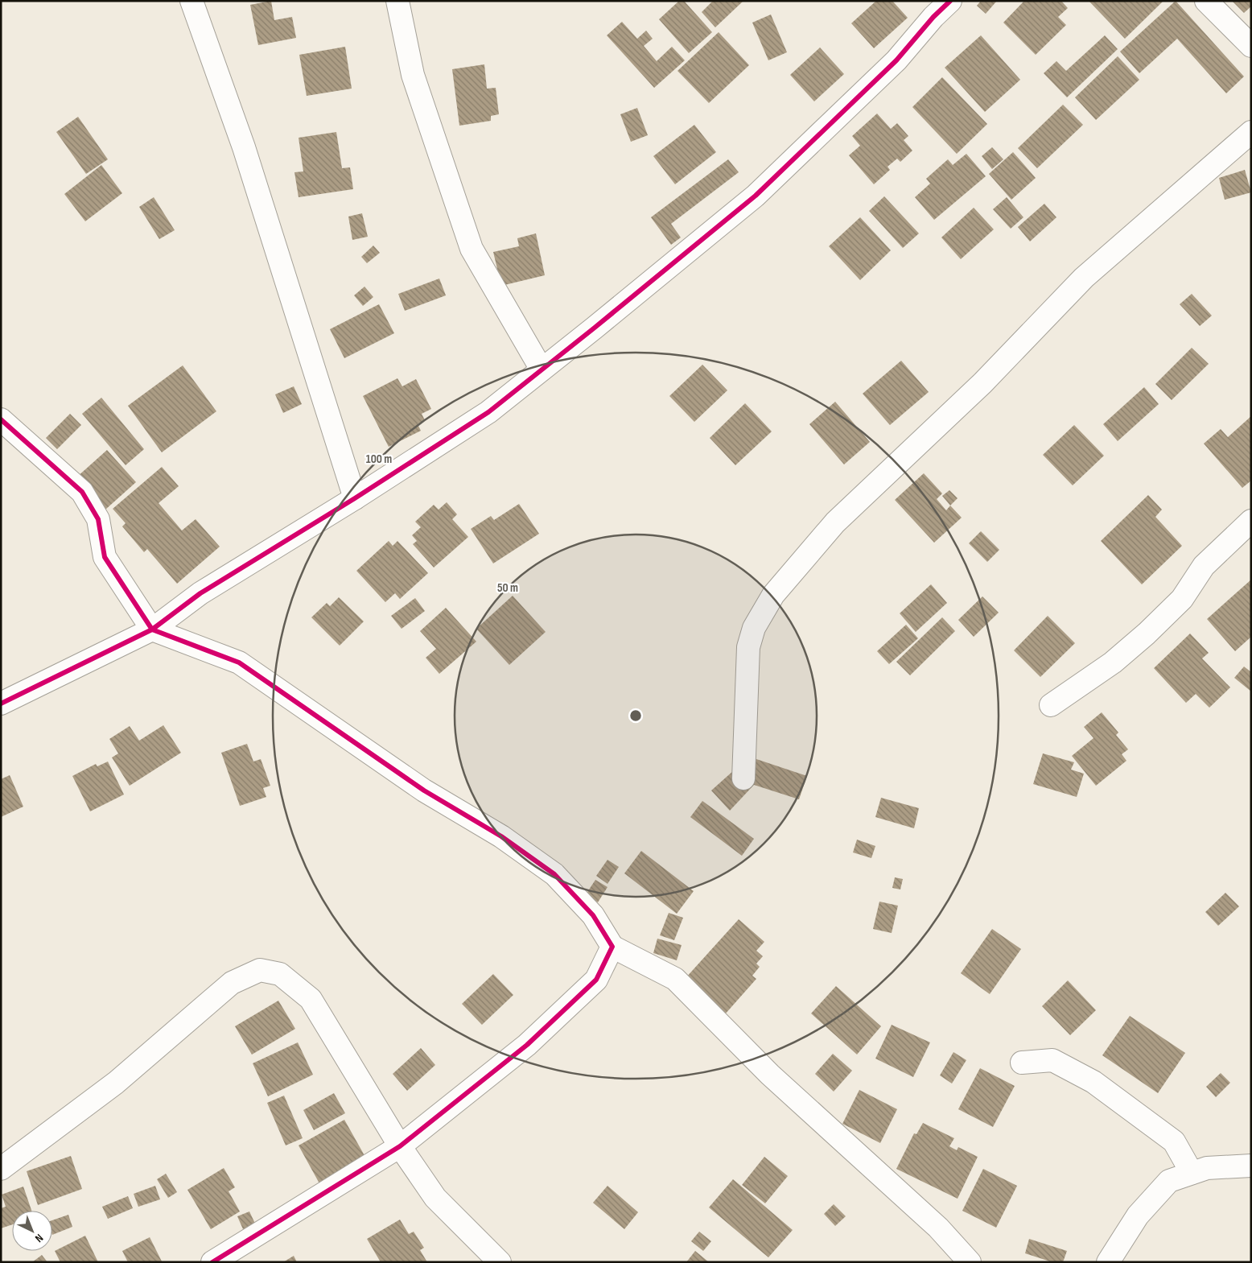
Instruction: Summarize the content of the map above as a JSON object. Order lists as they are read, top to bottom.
{
  "north": "bottom right",
  "rings": ["100 m", "50 m"]
}
